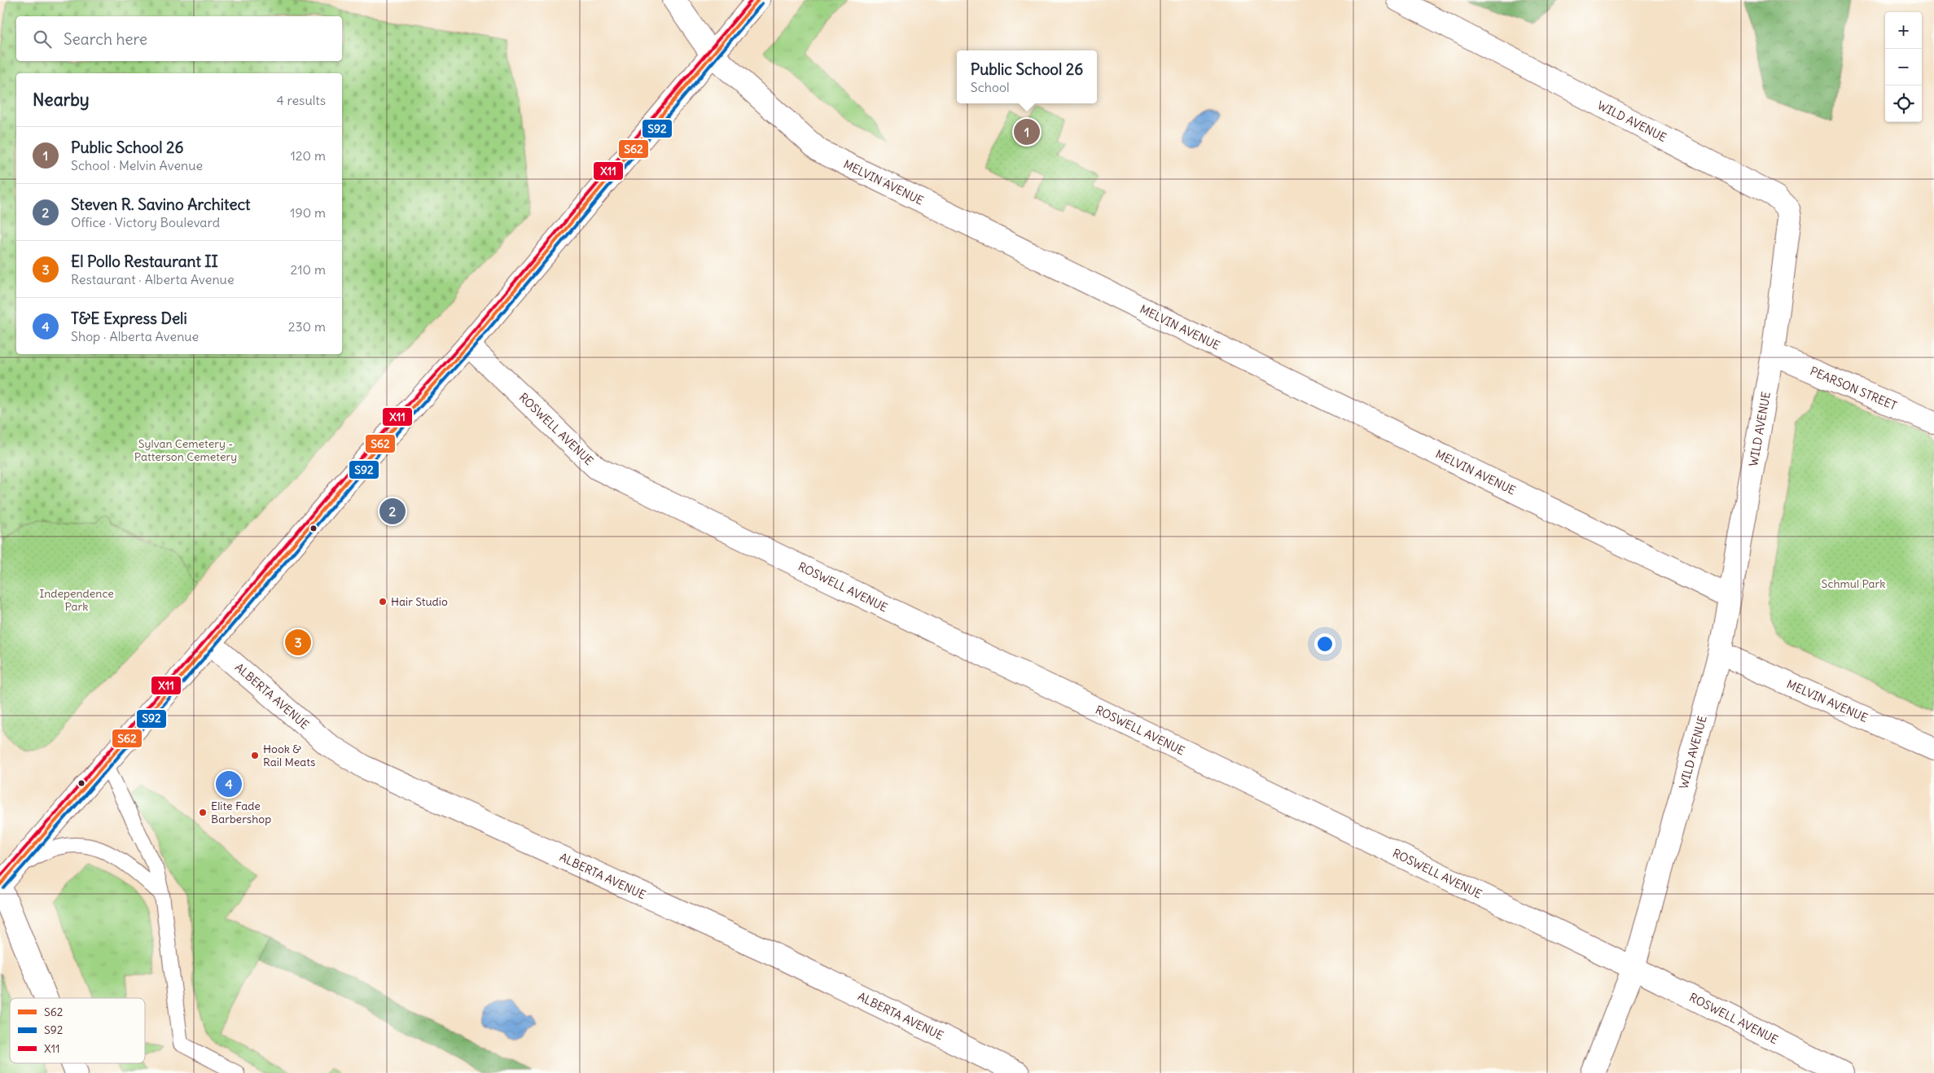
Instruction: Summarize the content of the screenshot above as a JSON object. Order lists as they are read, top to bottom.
{
  "streets": {
    "street": [
      "WILD AVENUE",
      "MELVIN AVENUE",
      "PEARSON STREET",
      "ROSWELL AVENUE",
      "ALBERTA AVENUE"
    ]
  },
  "crossings": [
    ["WILD AVENUE", "MELVIN AVENUE"],
    ["WILD AVENUE", "PEARSON STREET"],
    ["WILD AVENUE", "ROSWELL AVENUE"]
  ],
  "parks": ["Sylvan Cemetery - Patterson Cemetery", "Schmul Park", "Independence Park"],
  "places": ["Hair Studio", "Hook & Rail Meats", "Elite Fade Barbershop"],
  "lines": ["transit line S62", "transit line X11", "transit line S92"],
  "legend": ["S62", "S92", "X11"],
  "page": {
    "map_buttons": ["+", "−"],
    "search": "Search here",
    "popup": ["Public School 26", "School"],
    "heading": ["Nearby", "4 results"],
    "pins": [
      "1",
      "2",
      "3",
      "4"
    ],
    "list": [
      {
        "mark": "1",
        "name": "Public School 26",
        "note": "School · Melvin Avenue",
        "value": "120 m"
      },
      {
        "mark": "2",
        "name": "Steven R. Savino Architect",
        "note": "Office · Victory Boulevard",
        "value": "190 m"
      },
      {
        "mark": "3",
        "name": "El Pollo Restaurant II",
        "note": "Restaurant · Alberta Avenue",
        "value": "210 m"
      },
      {
        "mark": "4",
        "name": "T&E Express Deli",
        "note": "Shop · Alberta Avenue",
        "value": "230 m"
      }
    ]
  }
}
